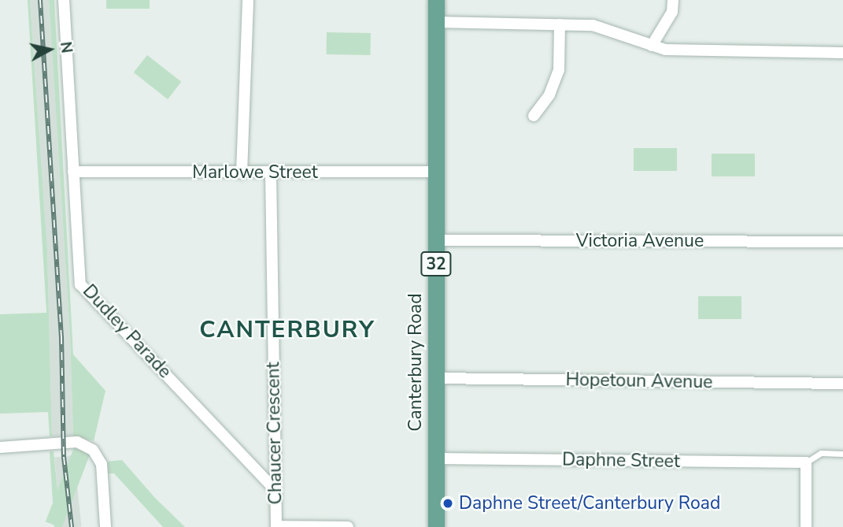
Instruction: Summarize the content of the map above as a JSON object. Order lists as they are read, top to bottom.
{
  "streets": {
    "main road": ["32", "Canterbury Road"],
    "street": [
      "Marlowe Street",
      "Victoria Avenue",
      "Dudley Parade",
      "Hopetoun Avenue",
      "Chaucer Crescent",
      "Daphne Street"
    ]
  },
  "crossings": [
    ["Marlowe Street", "Dudley Parade"],
    ["Marlowe Street", "Canterbury Road"],
    ["Marlowe Street", "Chaucer Crescent"],
    ["Victoria Avenue", "Canterbury Road"],
    ["Dudley Parade", "Chaucer Crescent"],
    ["Canterbury Road", "Hopetoun Avenue"],
    ["Canterbury Road", "Daphne Street"]
  ],
  "districts": ["CANTERBURY"],
  "places": ["Daphne Street/Canterbury Road"],
  "north": "right"
}
